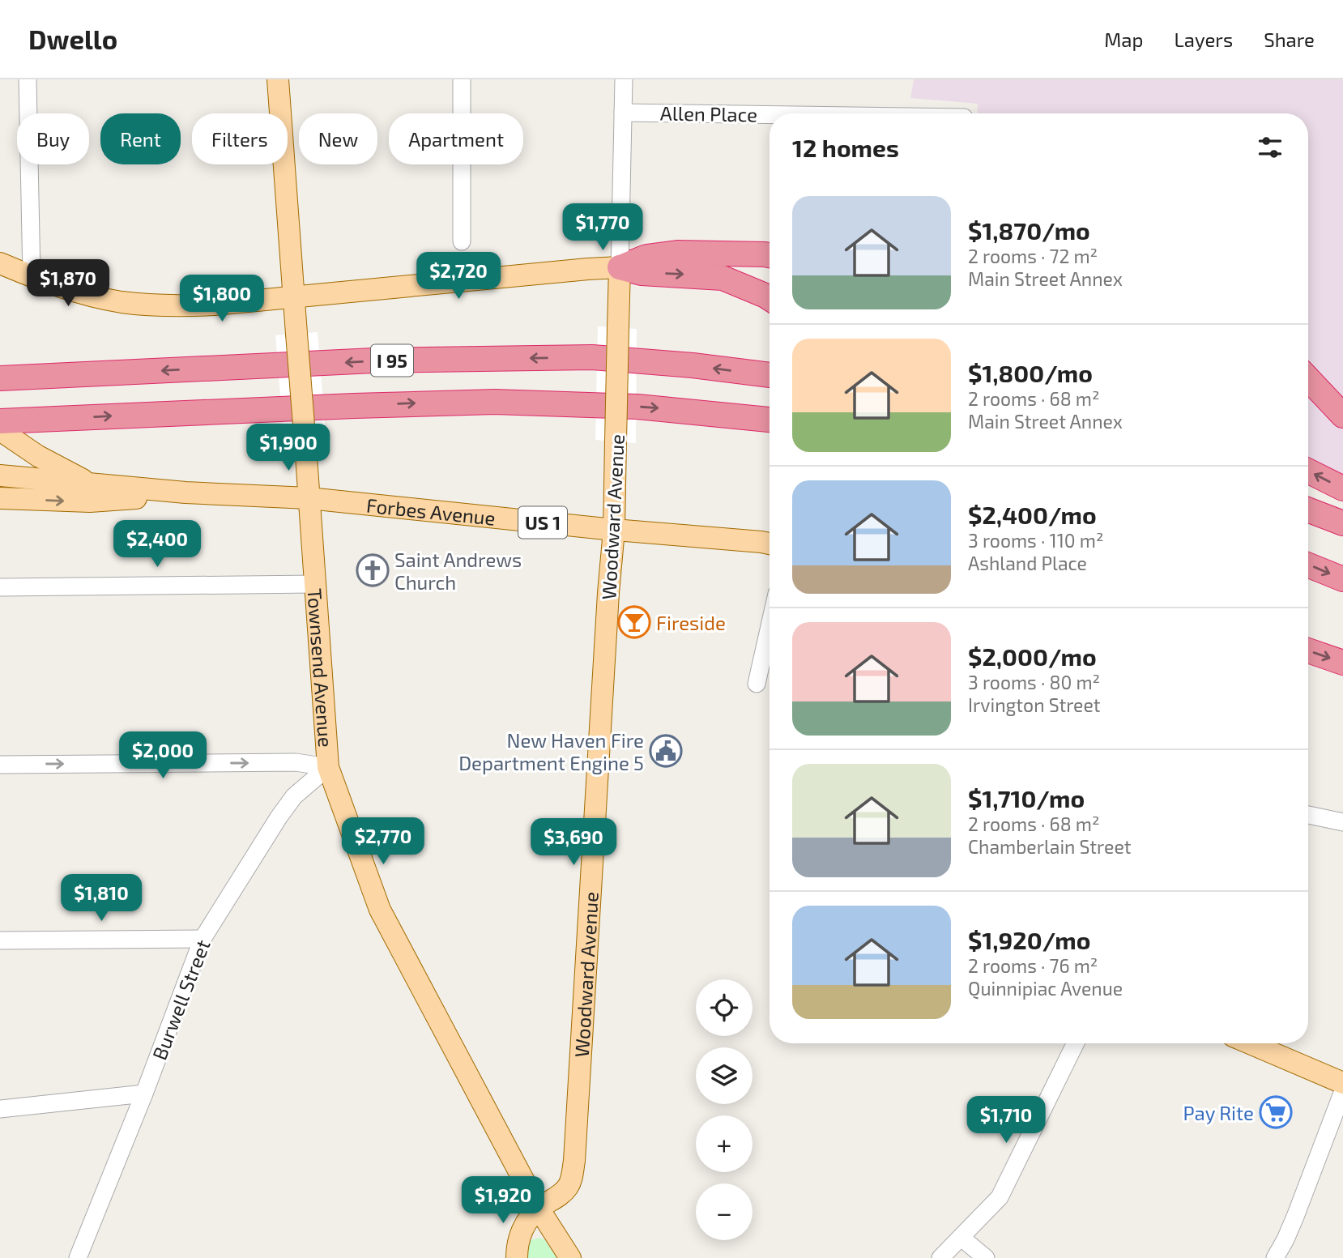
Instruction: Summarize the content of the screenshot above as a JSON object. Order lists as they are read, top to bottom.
{
  "streets": {
    "highway": ["I 95"],
    "main road": [
      "Forbes Avenue",
      "Woodward Avenue",
      "US 1",
      "Townsend Avenue"
    ],
    "street": ["Allen Place", "Burwell Street"]
  },
  "crossings": [
    ["Allen Place", "Woodward Avenue"],
    ["Forbes Avenue", "Woodward Avenue"],
    ["Forbes Avenue", "US 1"],
    ["Forbes Avenue", "Townsend Avenue"],
    ["Woodward Avenue", "Townsend Avenue"],
    ["Townsend Avenue", "Burwell Street"]
  ],
  "places": {
    "church": ["Saint Andrews Church"],
    "bar": ["Fireside"],
    "public building": ["New Haven Fire Department Engine 5"],
    "supermarket": ["Pay Rite"]
  },
  "page": {
    "header": "Dwello",
    "nav": ["Map", "Layers", "Share"],
    "chip": [
      "Buy",
      "Rent",
      "Filters",
      "New",
      "Apartment"
    ],
    "heading": "12 homes",
    "list": [
      {
        "name": "$1,870/mo",
        "note": "2 rooms · 72 m² · Main Street Annex"
      },
      {
        "name": "$1,800/mo",
        "note": "2 rooms · 68 m² · Main Street Annex"
      },
      {
        "name": "$2,400/mo",
        "note": "3 rooms · 110 m² · Ashland Place"
      },
      {
        "name": "$2,000/mo",
        "note": "3 rooms · 80 m² · Irvington Street"
      },
      {
        "name": "$1,710/mo",
        "note": "2 rooms · 68 m² · Chamberlain Street"
      },
      {
        "name": "$1,920/mo",
        "note": "2 rooms · 76 m² · Quinnipiac Avenue"
      }
    ],
    "price": [
      "$1,770",
      "$2,720",
      "$1,870",
      "$1,800",
      "$1,900",
      "$2,400",
      "$2,000",
      "$2,770",
      "$3,690",
      "$1,810",
      "$1,710",
      "$1,920"
    ],
    "map_buttons": ["+", "−"]
  }
}
